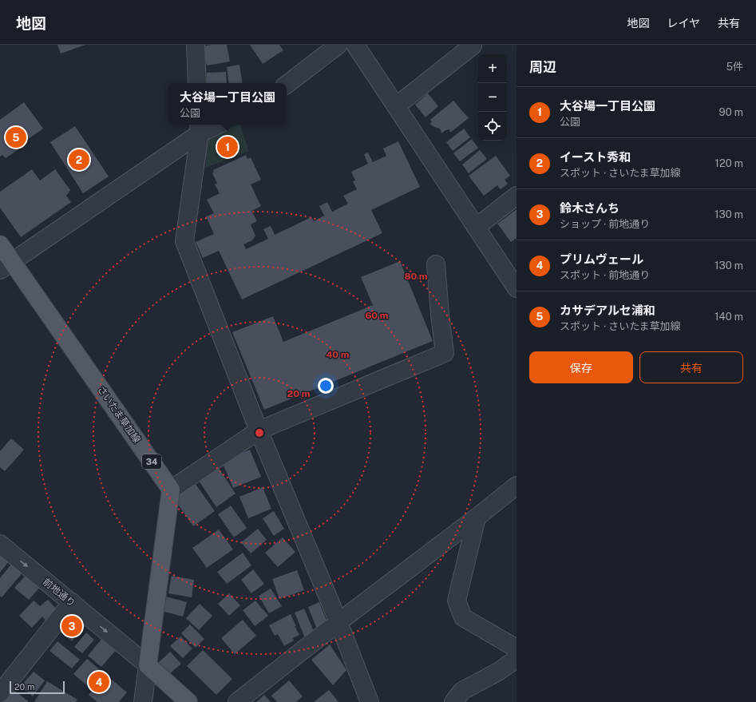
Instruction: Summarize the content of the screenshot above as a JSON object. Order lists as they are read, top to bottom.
{
  "streets": {
    "main road": ["さいたま草加線", "34"],
    "street": ["前地通り"]
  },
  "one_way": ["前地通り"],
  "scale_bar": "20 m",
  "page": {
    "header": "地図",
    "nav": ["地図", "レイヤ", "共有"],
    "heading": ["周辺", "5件"],
    "map_buttons": ["+", "−"],
    "popup": ["大谷場一丁目公園", "公園"],
    "list": [
      {
        "mark": "1",
        "name": "大谷場一丁目公園",
        "note": "公園",
        "value": "90 m"
      },
      {
        "mark": "2",
        "name": "イースト秀和",
        "note": "スポット · さいたま草加線",
        "value": "120 m"
      },
      {
        "mark": "3",
        "name": "鈴木さんち",
        "note": "ショップ · 前地通り",
        "value": "130 m"
      },
      {
        "mark": "4",
        "name": "プリムヴェール",
        "note": "スポット · 前地通り",
        "value": "130 m"
      },
      {
        "mark": "5",
        "name": "カサデアルセ浦和",
        "note": "スポット · さいたま草加線",
        "value": "140 m"
      }
    ],
    "pins": [
      "5",
      "1",
      "2",
      "3",
      "4"
    ],
    "buttons": ["保存", "共有"],
    "scale": "20 m"
  },
  "rings": [
    "80 m",
    "60 m",
    "40 m",
    "20 m"
  ]
}
